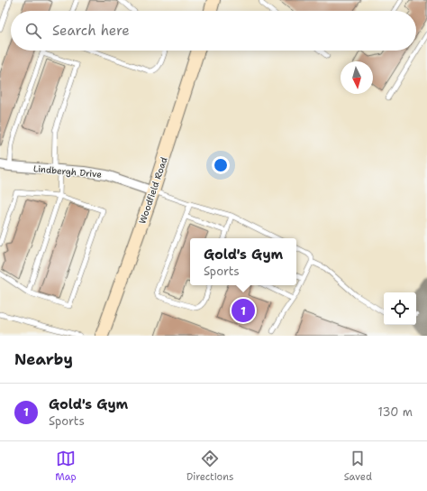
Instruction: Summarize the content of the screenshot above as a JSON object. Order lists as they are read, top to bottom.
{
  "streets": {
    "main road": ["Woodfield Road"],
    "street": ["Lindbergh Drive"]
  },
  "crossings": [
    ["Lindbergh Drive", "Woodfield Road"]
  ],
  "north": "bottom",
  "page": {
    "search": "Search here",
    "popup": ["Gold's Gym", "Sports"],
    "pins": "1",
    "heading": "Nearby",
    "list": [
      {
        "mark": "1",
        "name": "Gold's Gym",
        "note": "Sports",
        "value": "130 m"
      }
    ],
    "nav": ["Map", "Directions", "Saved"]
  }
}
